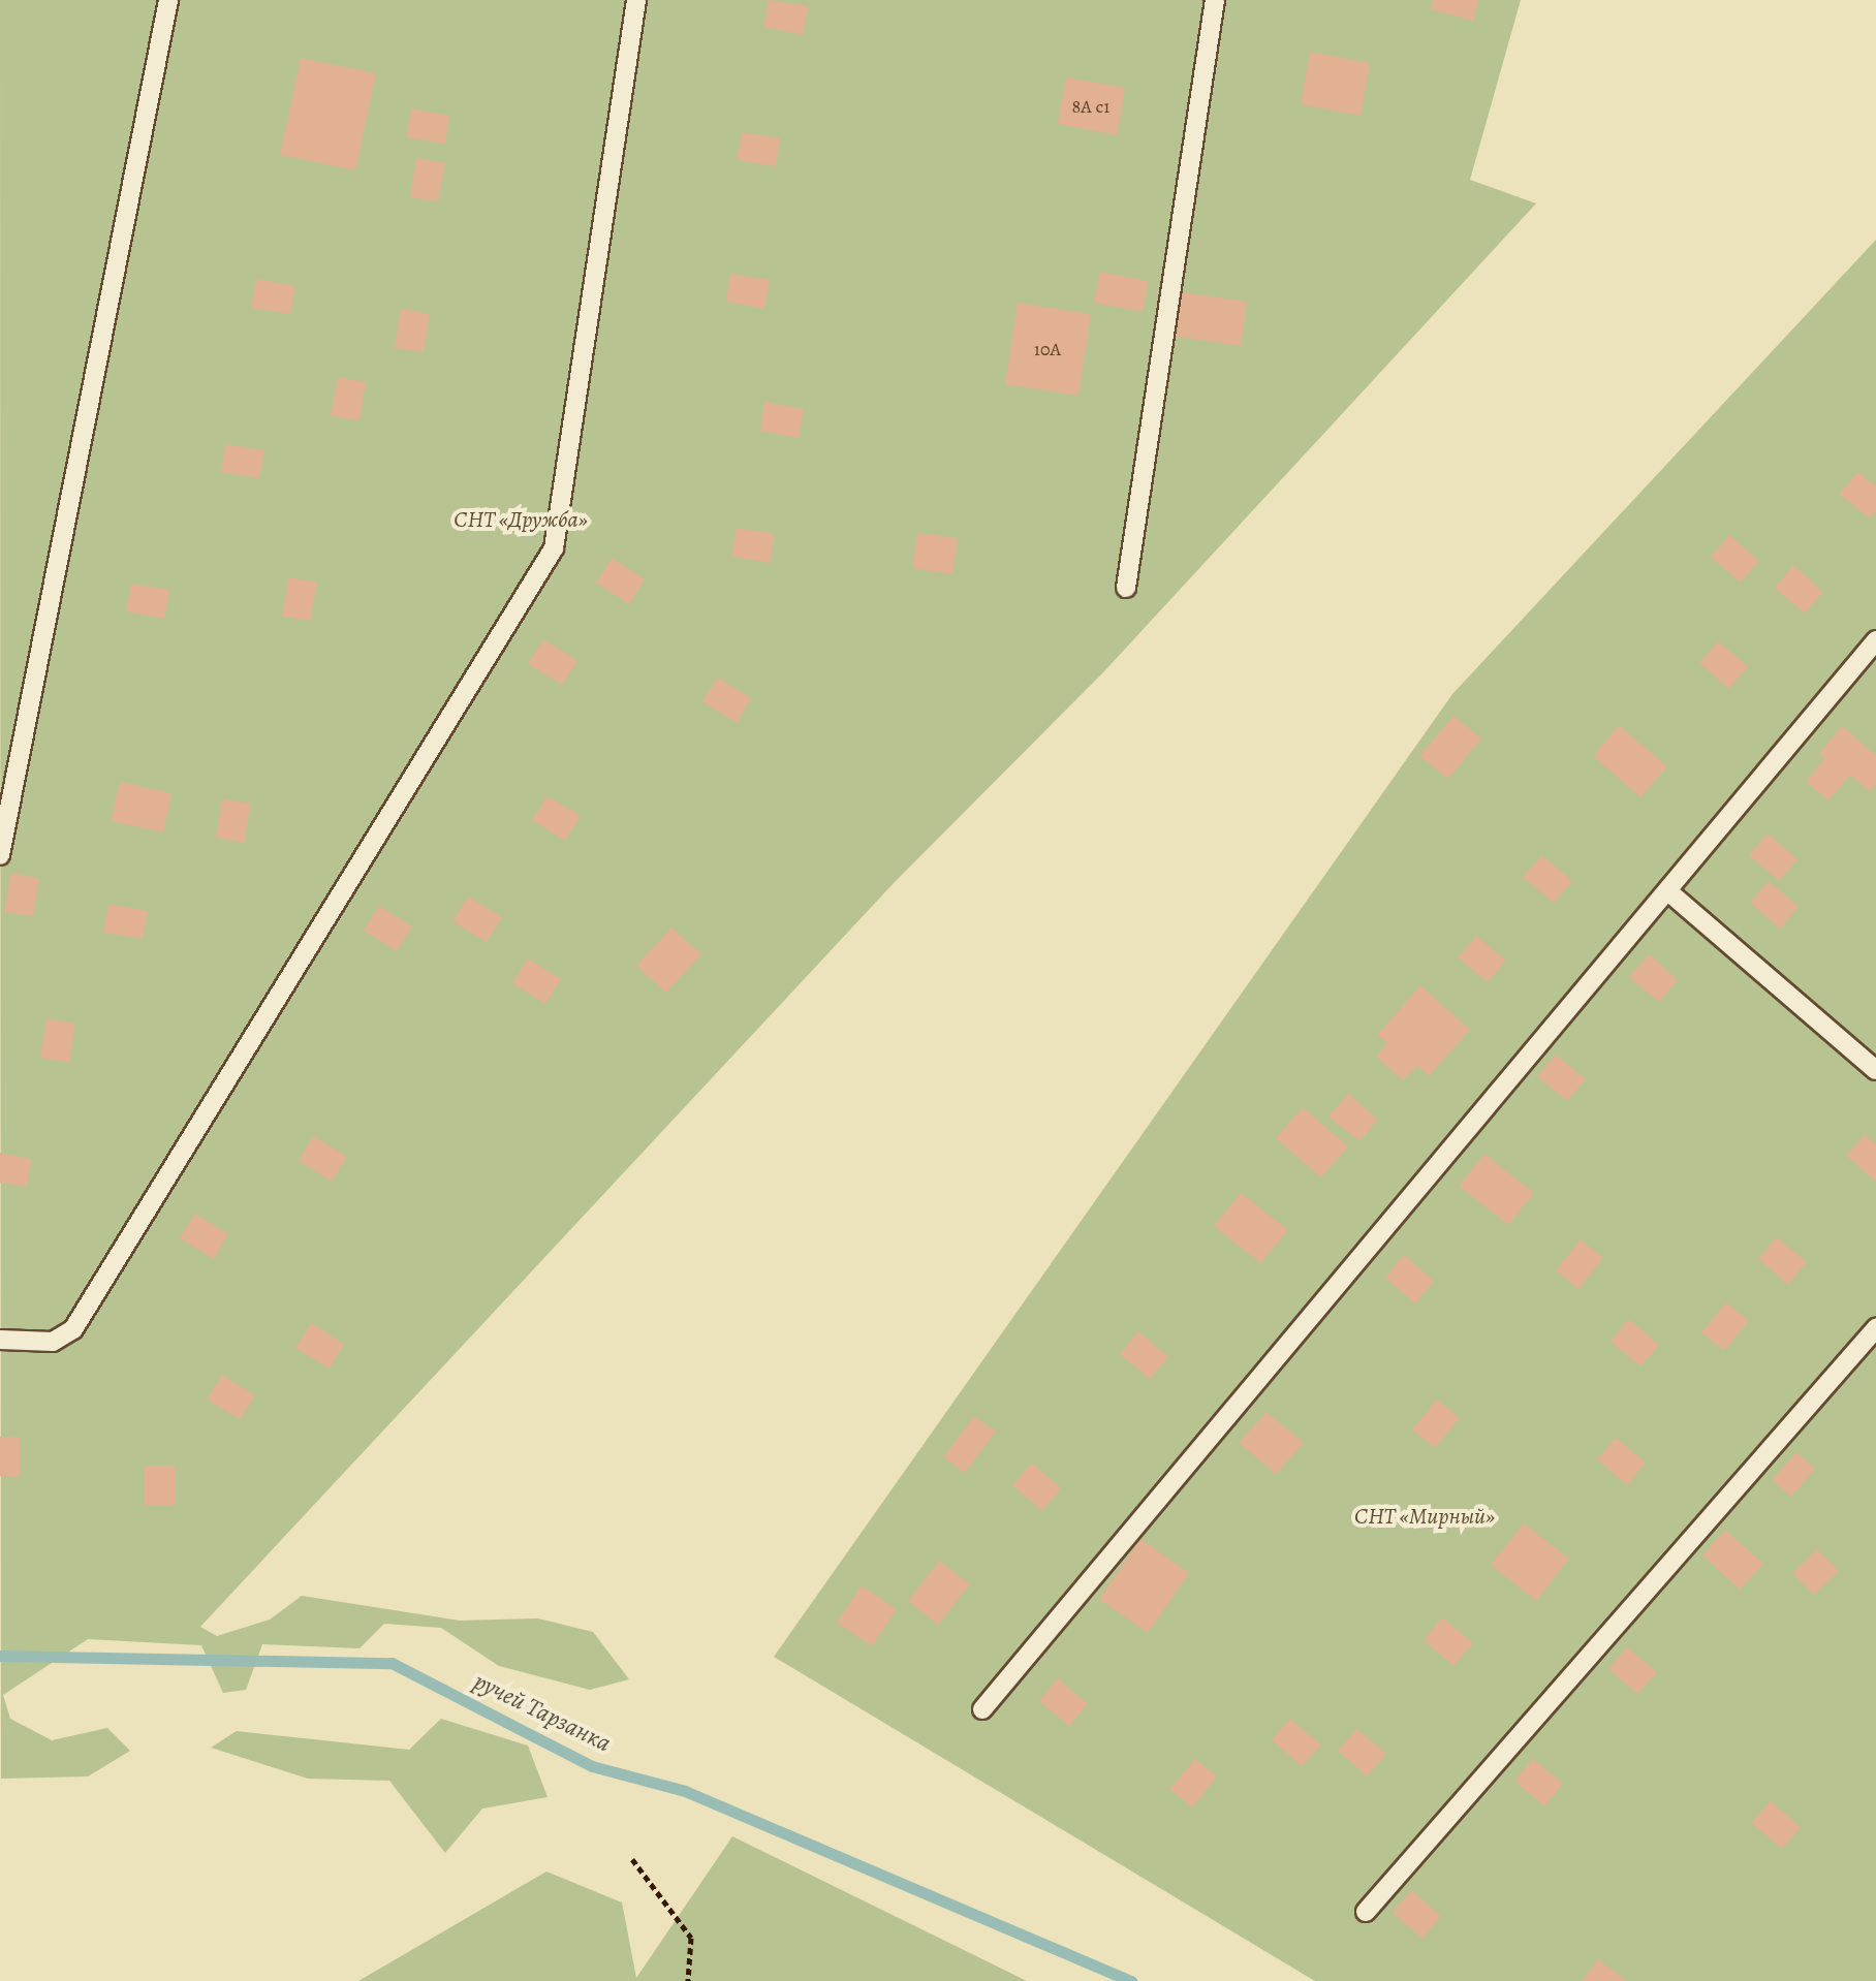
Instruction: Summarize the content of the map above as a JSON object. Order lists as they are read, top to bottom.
{
  "water": ["ручей Тарзанка"],
  "parks": ["СНТ «Дружба»", "СНТ «Мирный»"],
  "house_numbers": ["8А с1", "10А"]
}
